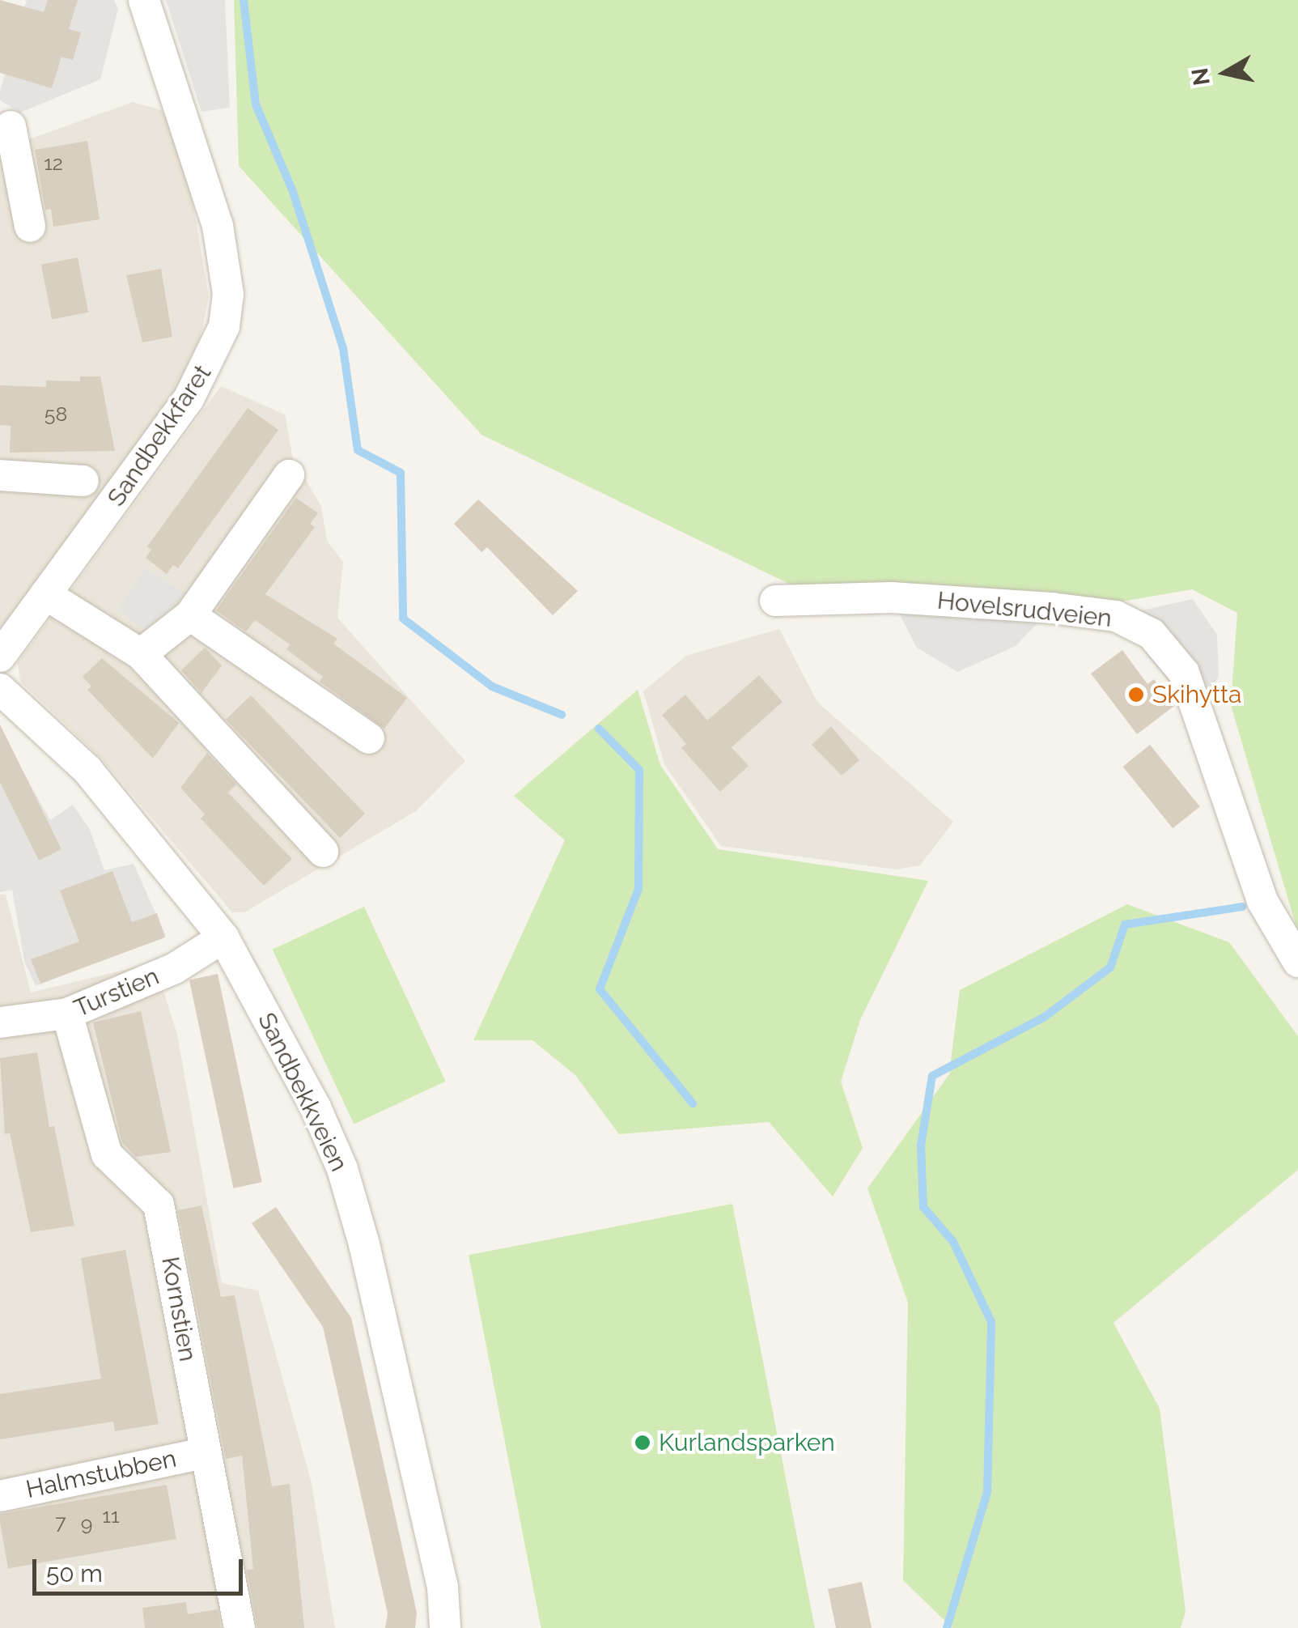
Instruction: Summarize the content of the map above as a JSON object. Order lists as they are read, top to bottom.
{
  "streets": {
    "street": [
      "Sandbekkfaret",
      "Hovelsrudveien",
      "Turstien",
      "Sandbekkveien",
      "Kornstien",
      "Halmstubben"
    ]
  },
  "crossings": [
    ["Turstien", "Sandbekkveien"],
    ["Turstien", "Kornstien"],
    ["Kornstien", "Halmstubben"]
  ],
  "places": ["Skihytta", "Kurlandsparken"],
  "house_numbers": [
    "12",
    "58",
    "11",
    "7",
    "9"
  ],
  "scale_bar": "50 m",
  "north": "left"
}
